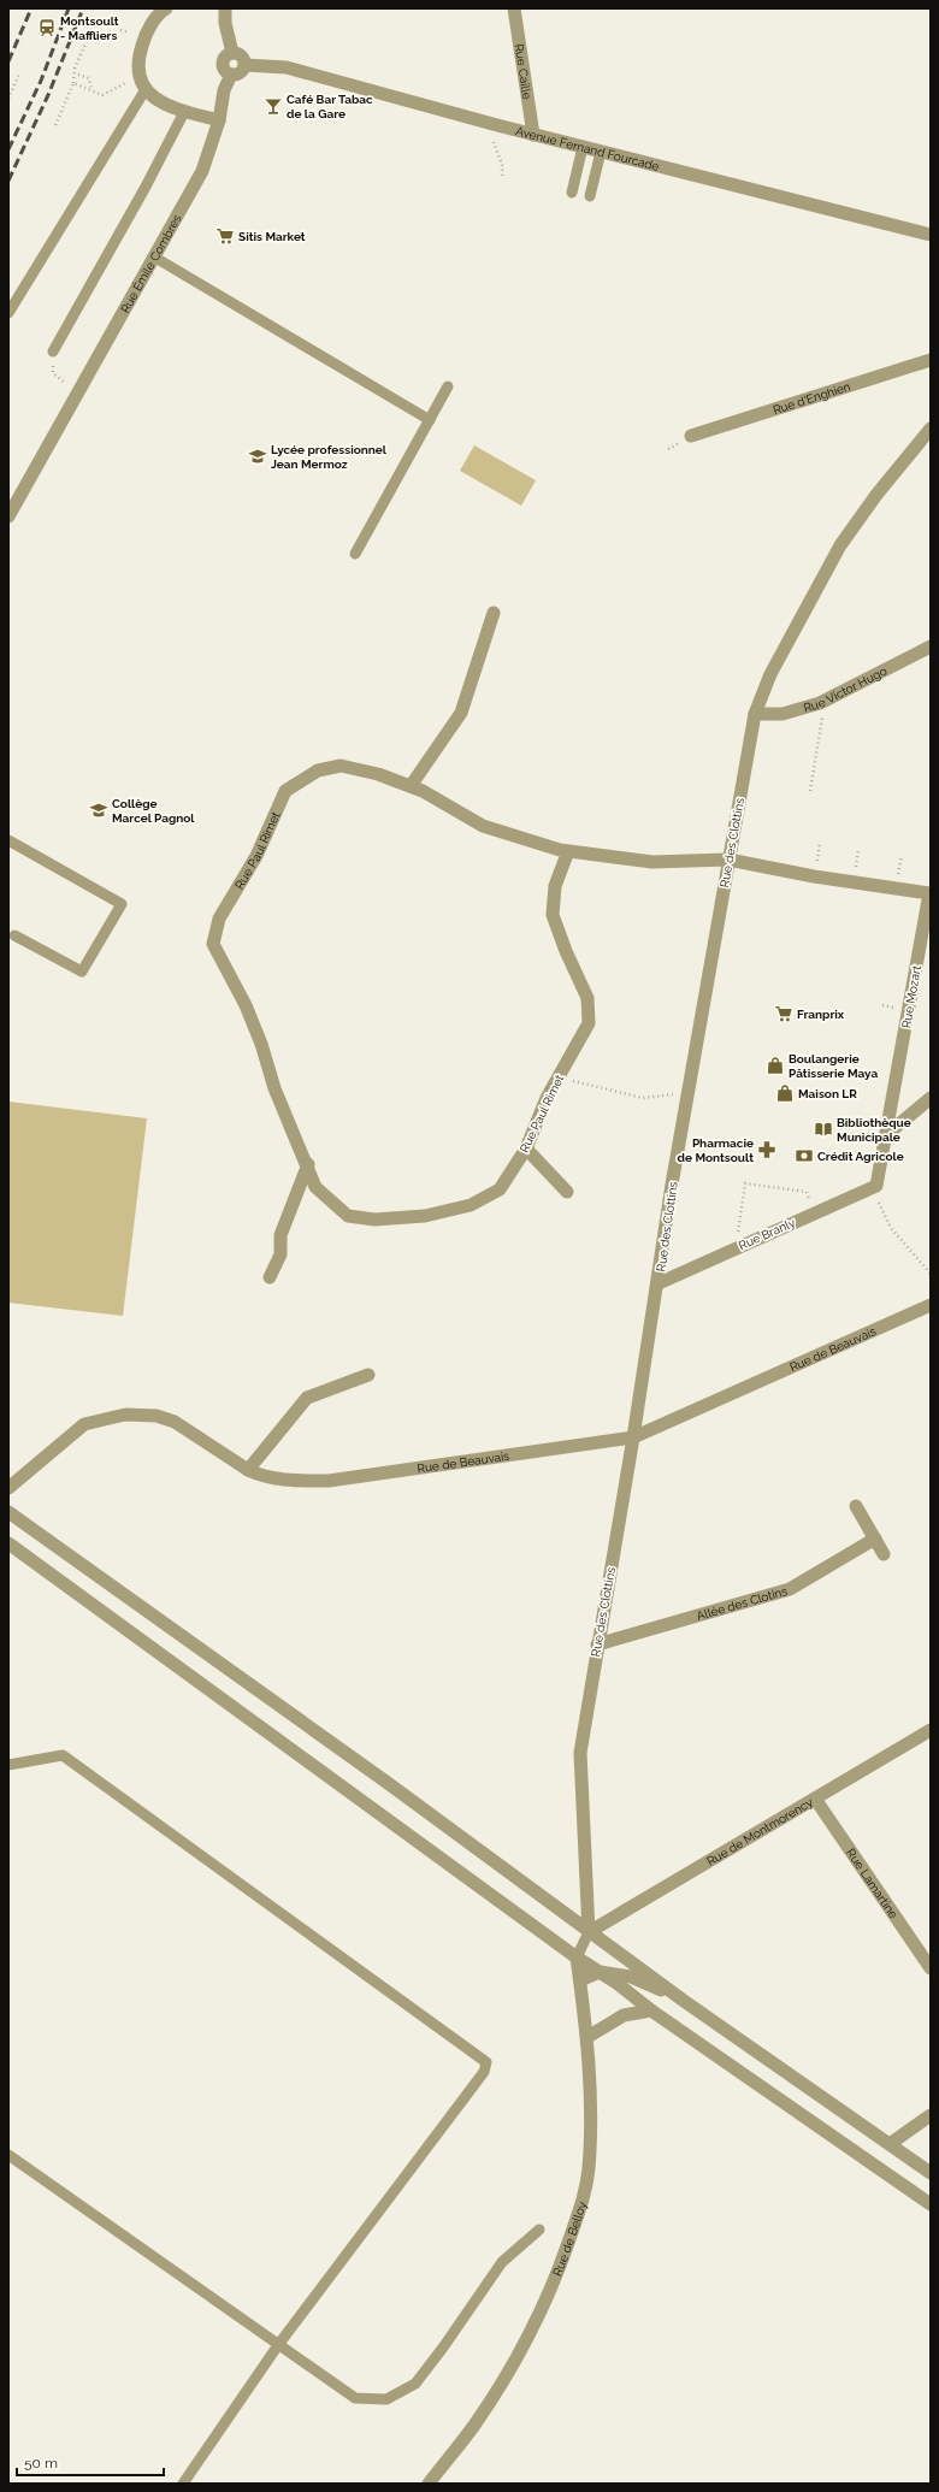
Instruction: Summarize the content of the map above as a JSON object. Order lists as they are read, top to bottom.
{
  "streets": {
    "street": [
      "Rue Caille",
      "Avenue Fernand Fourcade",
      "Rue Émile Combres",
      "Rue d'Enghien",
      "Rue Victor Hugo",
      "Rue des Clottins",
      "Rue Paul Rimet",
      "Rue Mozart",
      "Rue Branly",
      "Rue de Beauvais",
      "Allée des Clotins",
      "Rue de Montmorency",
      "Rue Lamartine",
      "Rue de Belloy"
    ]
  },
  "crossings": [
    ["Rue Caille", "Avenue Fernand Fourcade"],
    ["Avenue Fernand Fourcade", "Rue Émile Combres"],
    ["Rue Victor Hugo", "Rue des Clottins"],
    ["Rue des Clottins", "Rue Paul Rimet"],
    ["Rue des Clottins", "Rue Mozart"],
    ["Rue des Clottins", "Rue Branly"],
    ["Rue des Clottins", "Rue de Beauvais"],
    ["Rue des Clottins", "Allée des Clotins"],
    ["Rue des Clottins", "Rue de Montmorency"],
    ["Rue Paul Rimet", "Rue Mozart"],
    ["Rue Mozart", "Rue Branly"],
    ["Rue de Montmorency", "Rue Lamartine"]
  ],
  "places": {
    "station": ["Montsoult - Maffliers"],
    "bar": ["Café Bar Tabac de la Gare"],
    "supermarket": ["Sitis Market", "Franprix"],
    "school or university": ["Lycée professionnel Jean Mermoz", "Collège Marcel Pagnol"],
    "shop": ["Boulangerie Pâtisserie Maya", "Maison LR"],
    "library": ["Bibliothèque Municipale"],
    "pharmacy": ["Pharmacie de Montsoult"],
    "bank": ["Crédit Agricole"]
  },
  "scale_bar": "50 m"
}
